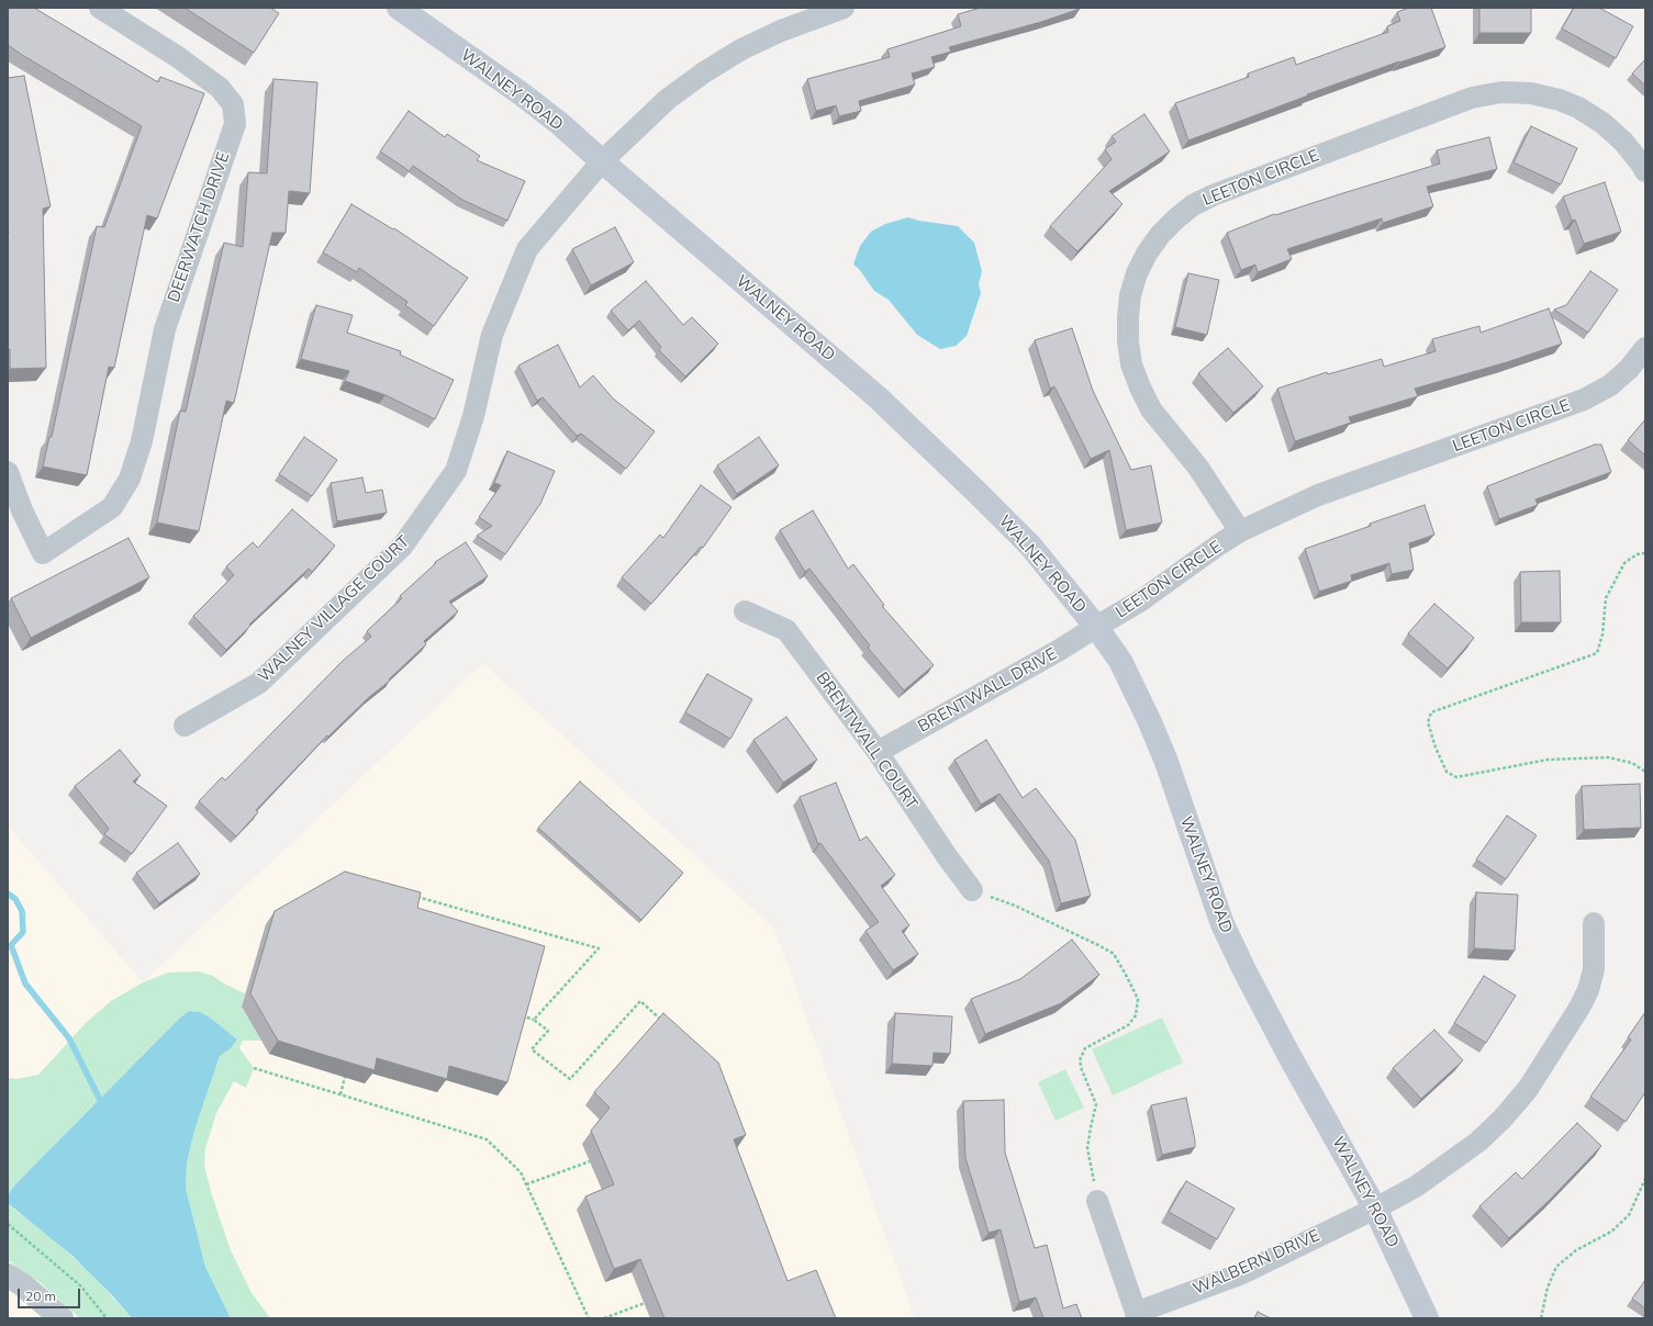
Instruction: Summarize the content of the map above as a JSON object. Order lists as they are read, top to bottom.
{
  "streets": {
    "main road": ["WALNEY ROAD"],
    "street": [
      "LEETON CIRCLE",
      "DEERWATCH DRIVE",
      "WALNEY VILLAGE COURT",
      "BRENTWALL DRIVE",
      "BRENTWALL COURT",
      "WALBERN DRIVE"
    ]
  },
  "crossings": [
    ["WALNEY ROAD", "LEETON CIRCLE"],
    ["WALNEY ROAD", "WALNEY VILLAGE COURT"],
    ["WALNEY ROAD", "BRENTWALL DRIVE"],
    ["WALNEY ROAD", "WALBERN DRIVE"],
    ["LEETON CIRCLE", "BRENTWALL DRIVE"],
    ["BRENTWALL DRIVE", "BRENTWALL COURT"]
  ],
  "scale_bar": "20 m"
}
